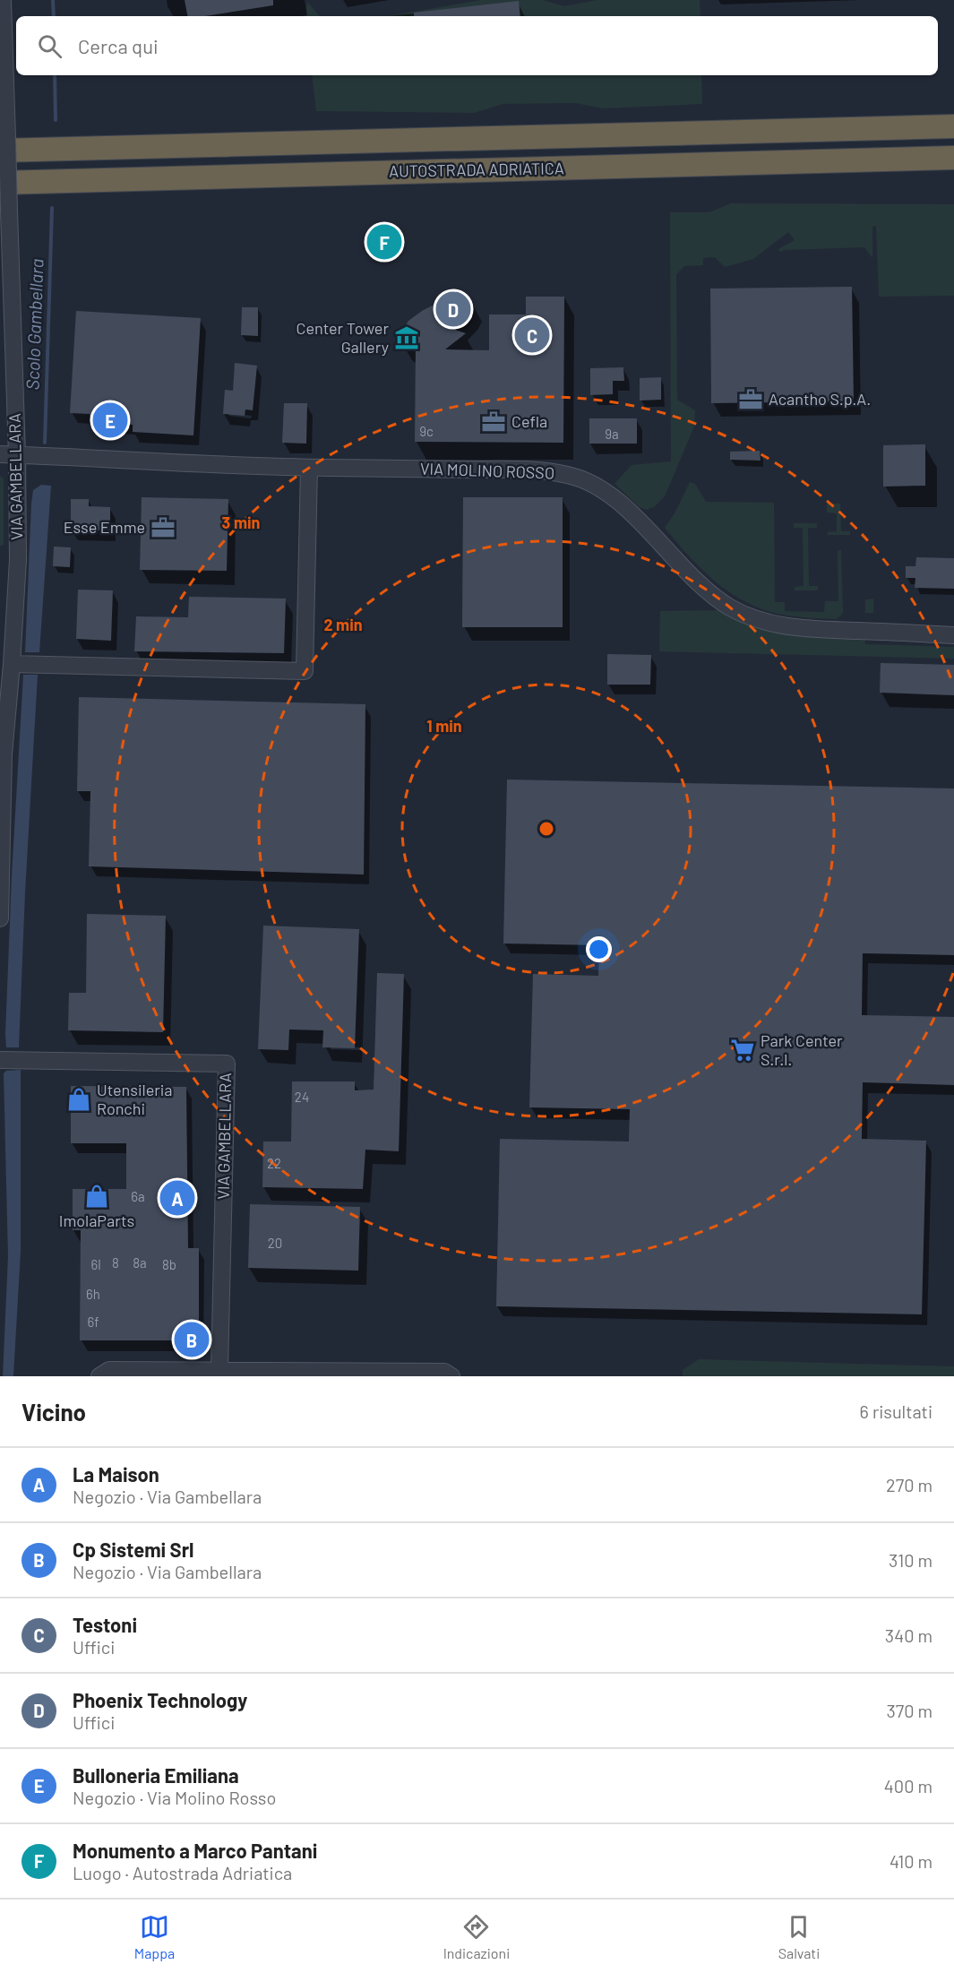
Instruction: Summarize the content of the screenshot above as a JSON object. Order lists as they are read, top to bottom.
{
  "streets": {
    "highway": ["AUTOSTRADA ADRIATICA"],
    "street": ["VIA MOLINO ROSSO", "VIA GAMBELLARA"]
  },
  "crossings": [
    ["AUTOSTRADA ADRIATICA", "VIA GAMBELLARA"],
    ["VIA MOLINO ROSSO", "VIA GAMBELLARA"]
  ],
  "water": ["Scolo Gambellara"],
  "places": {
    "museum": ["Center Tower Gallery"],
    "office": ["Acantho S.p.A.", "Cefla", "Esse Emme"],
    "supermarket": ["Park Center S.r.l."],
    "shop": ["Utensileria Ronchi", "ImolaParts"]
  },
  "house_numbers": [
    "9c",
    "9a",
    "24",
    "22",
    "6a",
    "20",
    "8",
    "8a",
    "6l",
    "8b",
    "6h",
    "6f"
  ],
  "page": {
    "search": "Cerca qui",
    "pins": [
      "F",
      "D",
      "C",
      "E",
      "A",
      "B"
    ],
    "heading": ["Vicino", "6 risultati"],
    "list": [
      {
        "mark": "A",
        "name": "La Maison",
        "note": "Negozio · Via Gambellara",
        "value": "270 m"
      },
      {
        "mark": "B",
        "name": "Cp Sistemi Srl",
        "note": "Negozio · Via Gambellara",
        "value": "310 m"
      },
      {
        "mark": "C",
        "name": "Testoni",
        "note": "Uffici",
        "value": "340 m"
      },
      {
        "mark": "D",
        "name": "Phoenix Technology",
        "note": "Uffici",
        "value": "370 m"
      },
      {
        "mark": "E",
        "name": "Bulloneria Emiliana",
        "note": "Negozio · Via Molino Rosso",
        "value": "400 m"
      },
      {
        "mark": "F",
        "name": "Monumento a Marco Pantani",
        "note": "Luogo · Autostrada Adriatica",
        "value": "410 m"
      }
    ],
    "nav": ["Mappa", "Indicazioni", "Salvati"]
  },
  "rings": ["3 min", "2 min", "1 min"]
}
